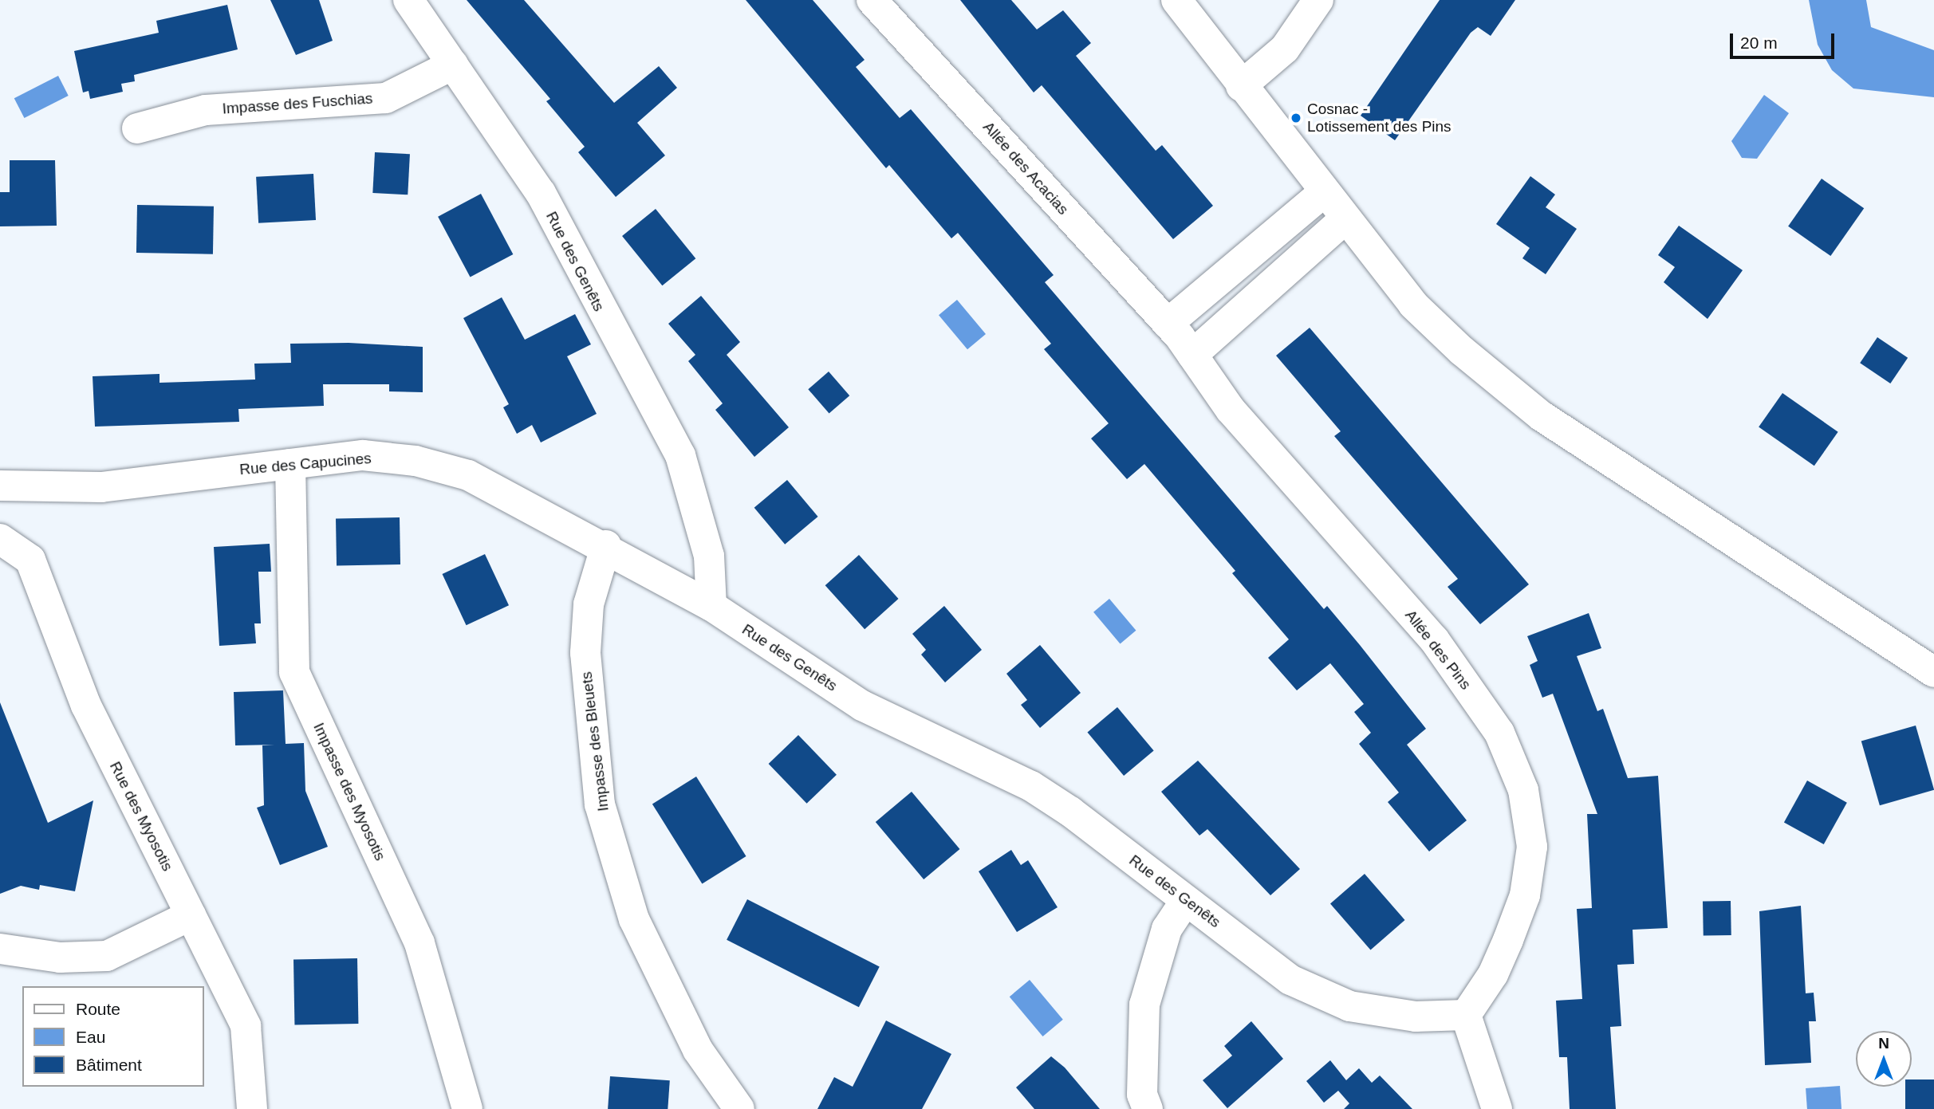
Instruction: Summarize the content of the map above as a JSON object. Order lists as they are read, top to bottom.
{
  "streets": {
    "street": [
      "Impasse des Fuschias",
      "Allée des Acacias",
      "Rue des Genêts",
      "Rue des Capucines",
      "Allée des Pins",
      "Impasse des Bleuets",
      "Impasse des Myosotis",
      "Rue des Myosotis"
    ]
  },
  "crossings": [
    ["Impasse des Fuschias", "Rue des Genêts"],
    ["Allée des Acacias", "Allée des Pins"],
    ["Rue des Genêts", "Rue des Capucines"],
    ["Rue des Genêts", "Allée des Pins"],
    ["Rue des Capucines", "Impasse des Bleuets"],
    ["Rue des Capucines", "Impasse des Myosotis"]
  ],
  "places": ["Cosnac - Lotissement des Pins"],
  "legend": ["Route", "Eau", "Bâtiment"],
  "scale_bar": "20 m",
  "north": "top"
}
